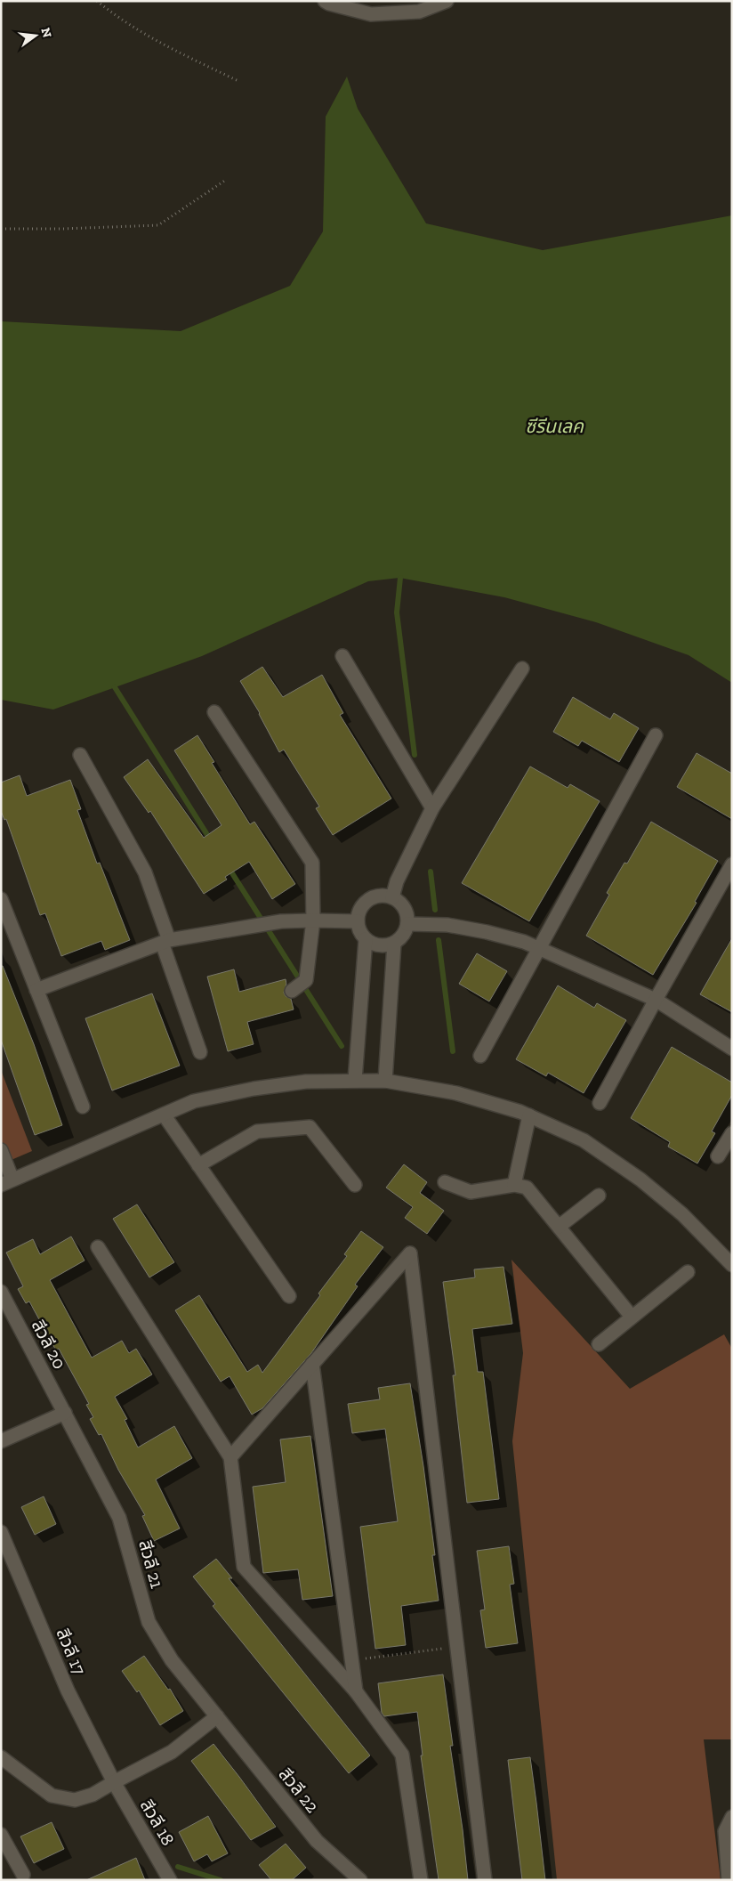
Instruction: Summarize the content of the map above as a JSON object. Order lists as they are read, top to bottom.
{
  "streets": {
    "street": [
      "สีวลี 20",
      "สีวลี 21",
      "สีวลี 17",
      "สีวลี 22",
      "สีวลี 18"
    ]
  },
  "crossings": [
    ["สีวลี 20", "สีวลี 21"],
    ["สีวลี 21", "สีวลี 22"],
    ["สีวลี 17", "สีวลี 18"]
  ],
  "water": ["ซีรีนเลค"],
  "north": "right"
}
